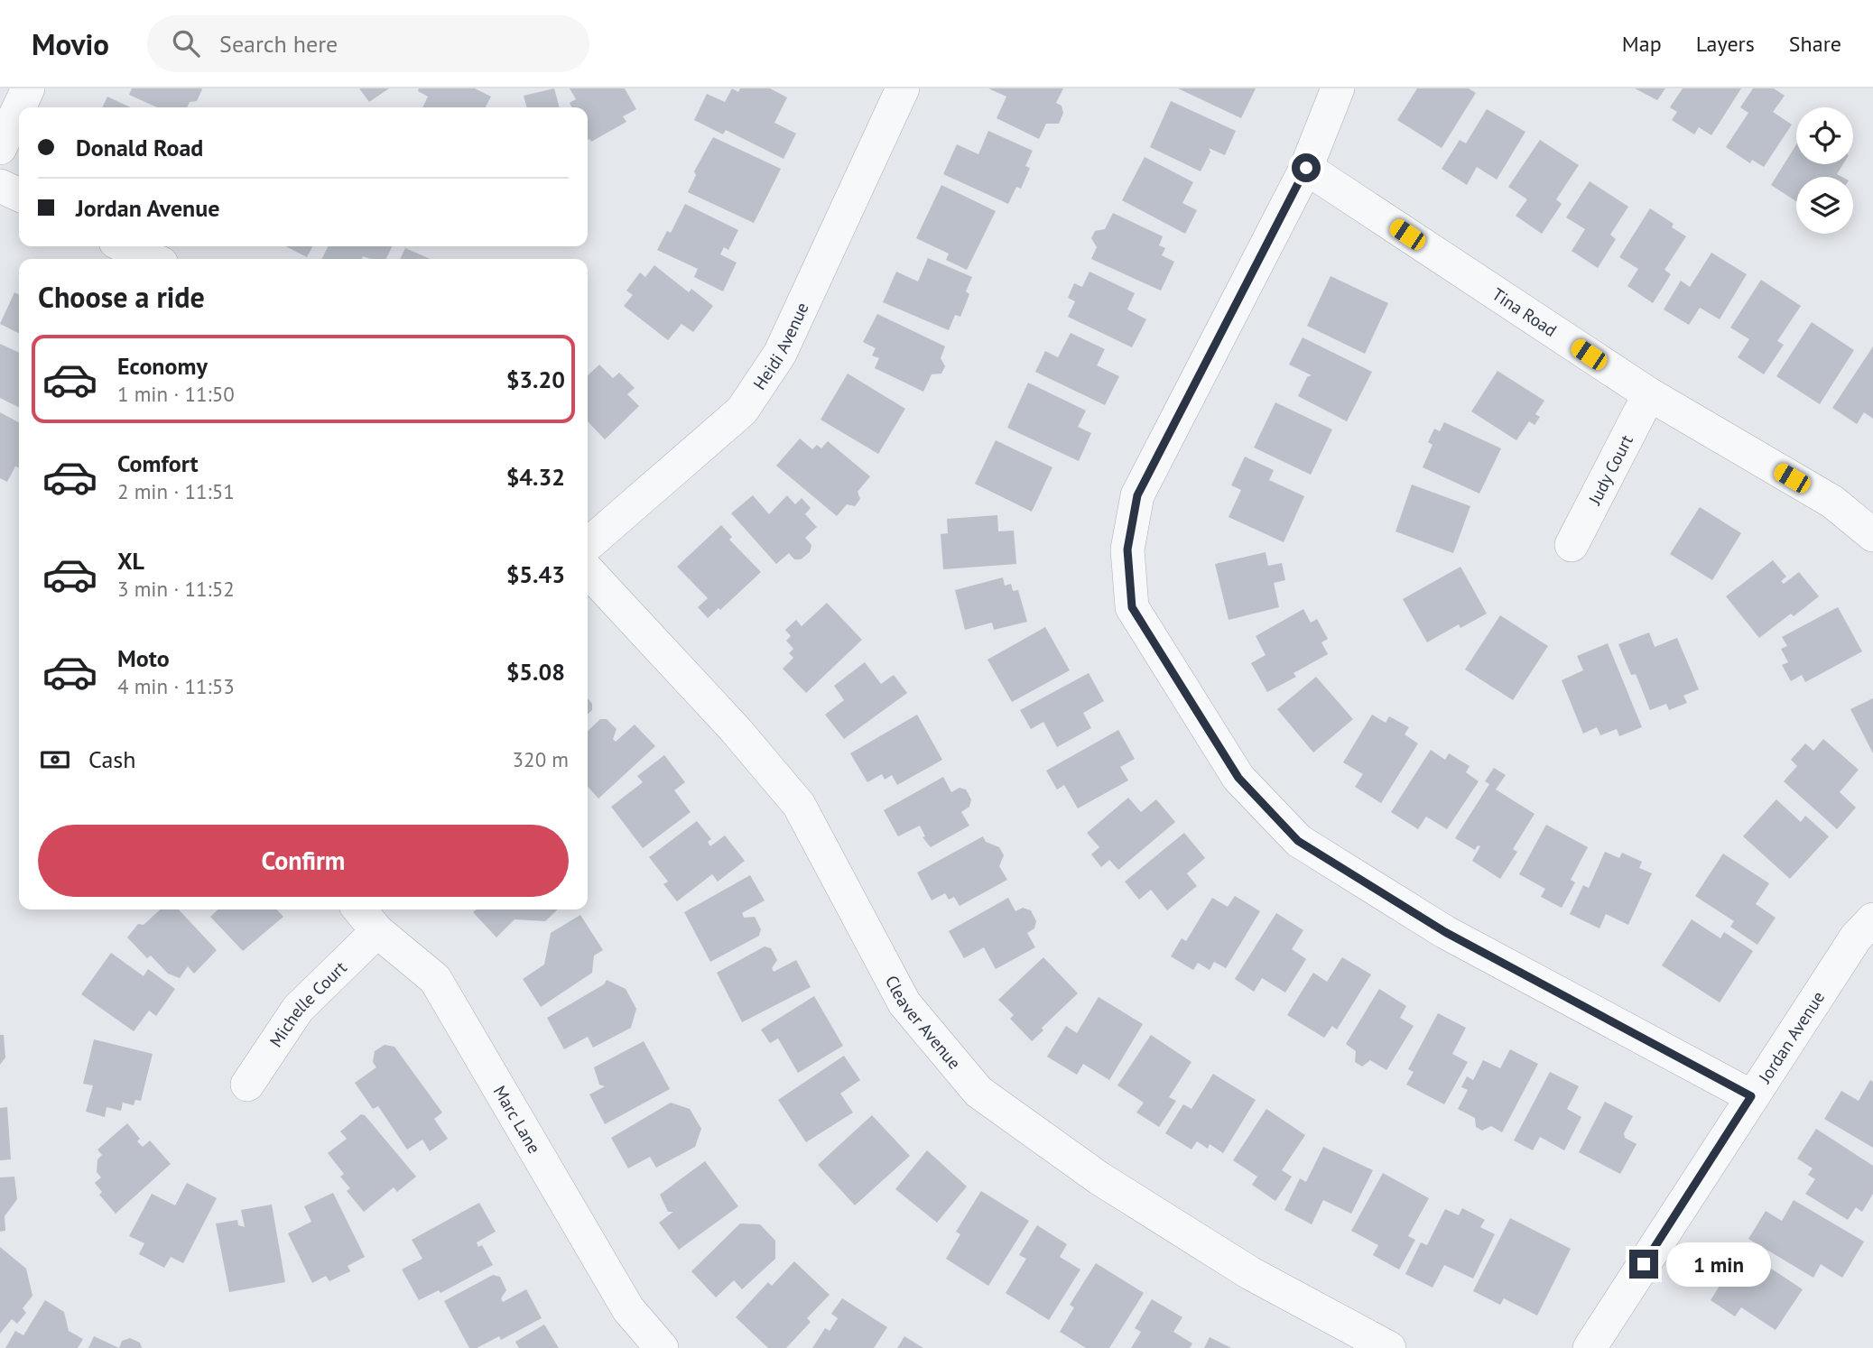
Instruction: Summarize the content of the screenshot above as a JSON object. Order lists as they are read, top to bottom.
{
  "streets": {
    "street": [
      "Tina Road",
      "Heidi Avenue",
      "Judy Court",
      "Michelle Court",
      "Cleaver Avenue",
      "Jordan Avenue",
      "Marc Lane"
    ]
  },
  "crossings": [
    ["Tina Road", "Judy Court"],
    ["Michelle Court", "Marc Lane"]
  ],
  "page": {
    "header": "Movio",
    "search": "Search here",
    "nav": ["Map", "Layers", "Share"],
    "banner": ["Donald Road", "Jordan Avenue"],
    "heading": "Choose a ride",
    "list": [
      {
        "name": "Economy",
        "note": "1 min · 11:50",
        "value": "$3.20"
      },
      {
        "name": "Comfort",
        "note": "2 min · 11:51",
        "value": "$4.32"
      },
      {
        "name": "XL",
        "note": "3 min · 11:52",
        "value": "$5.43"
      },
      {
        "name": "Moto",
        "note": "4 min · 11:53",
        "value": "$5.08"
      }
    ],
    "pay": ["Cash", "320 m"],
    "buttons": "Confirm",
    "bubble": "1 min"
  }
}
